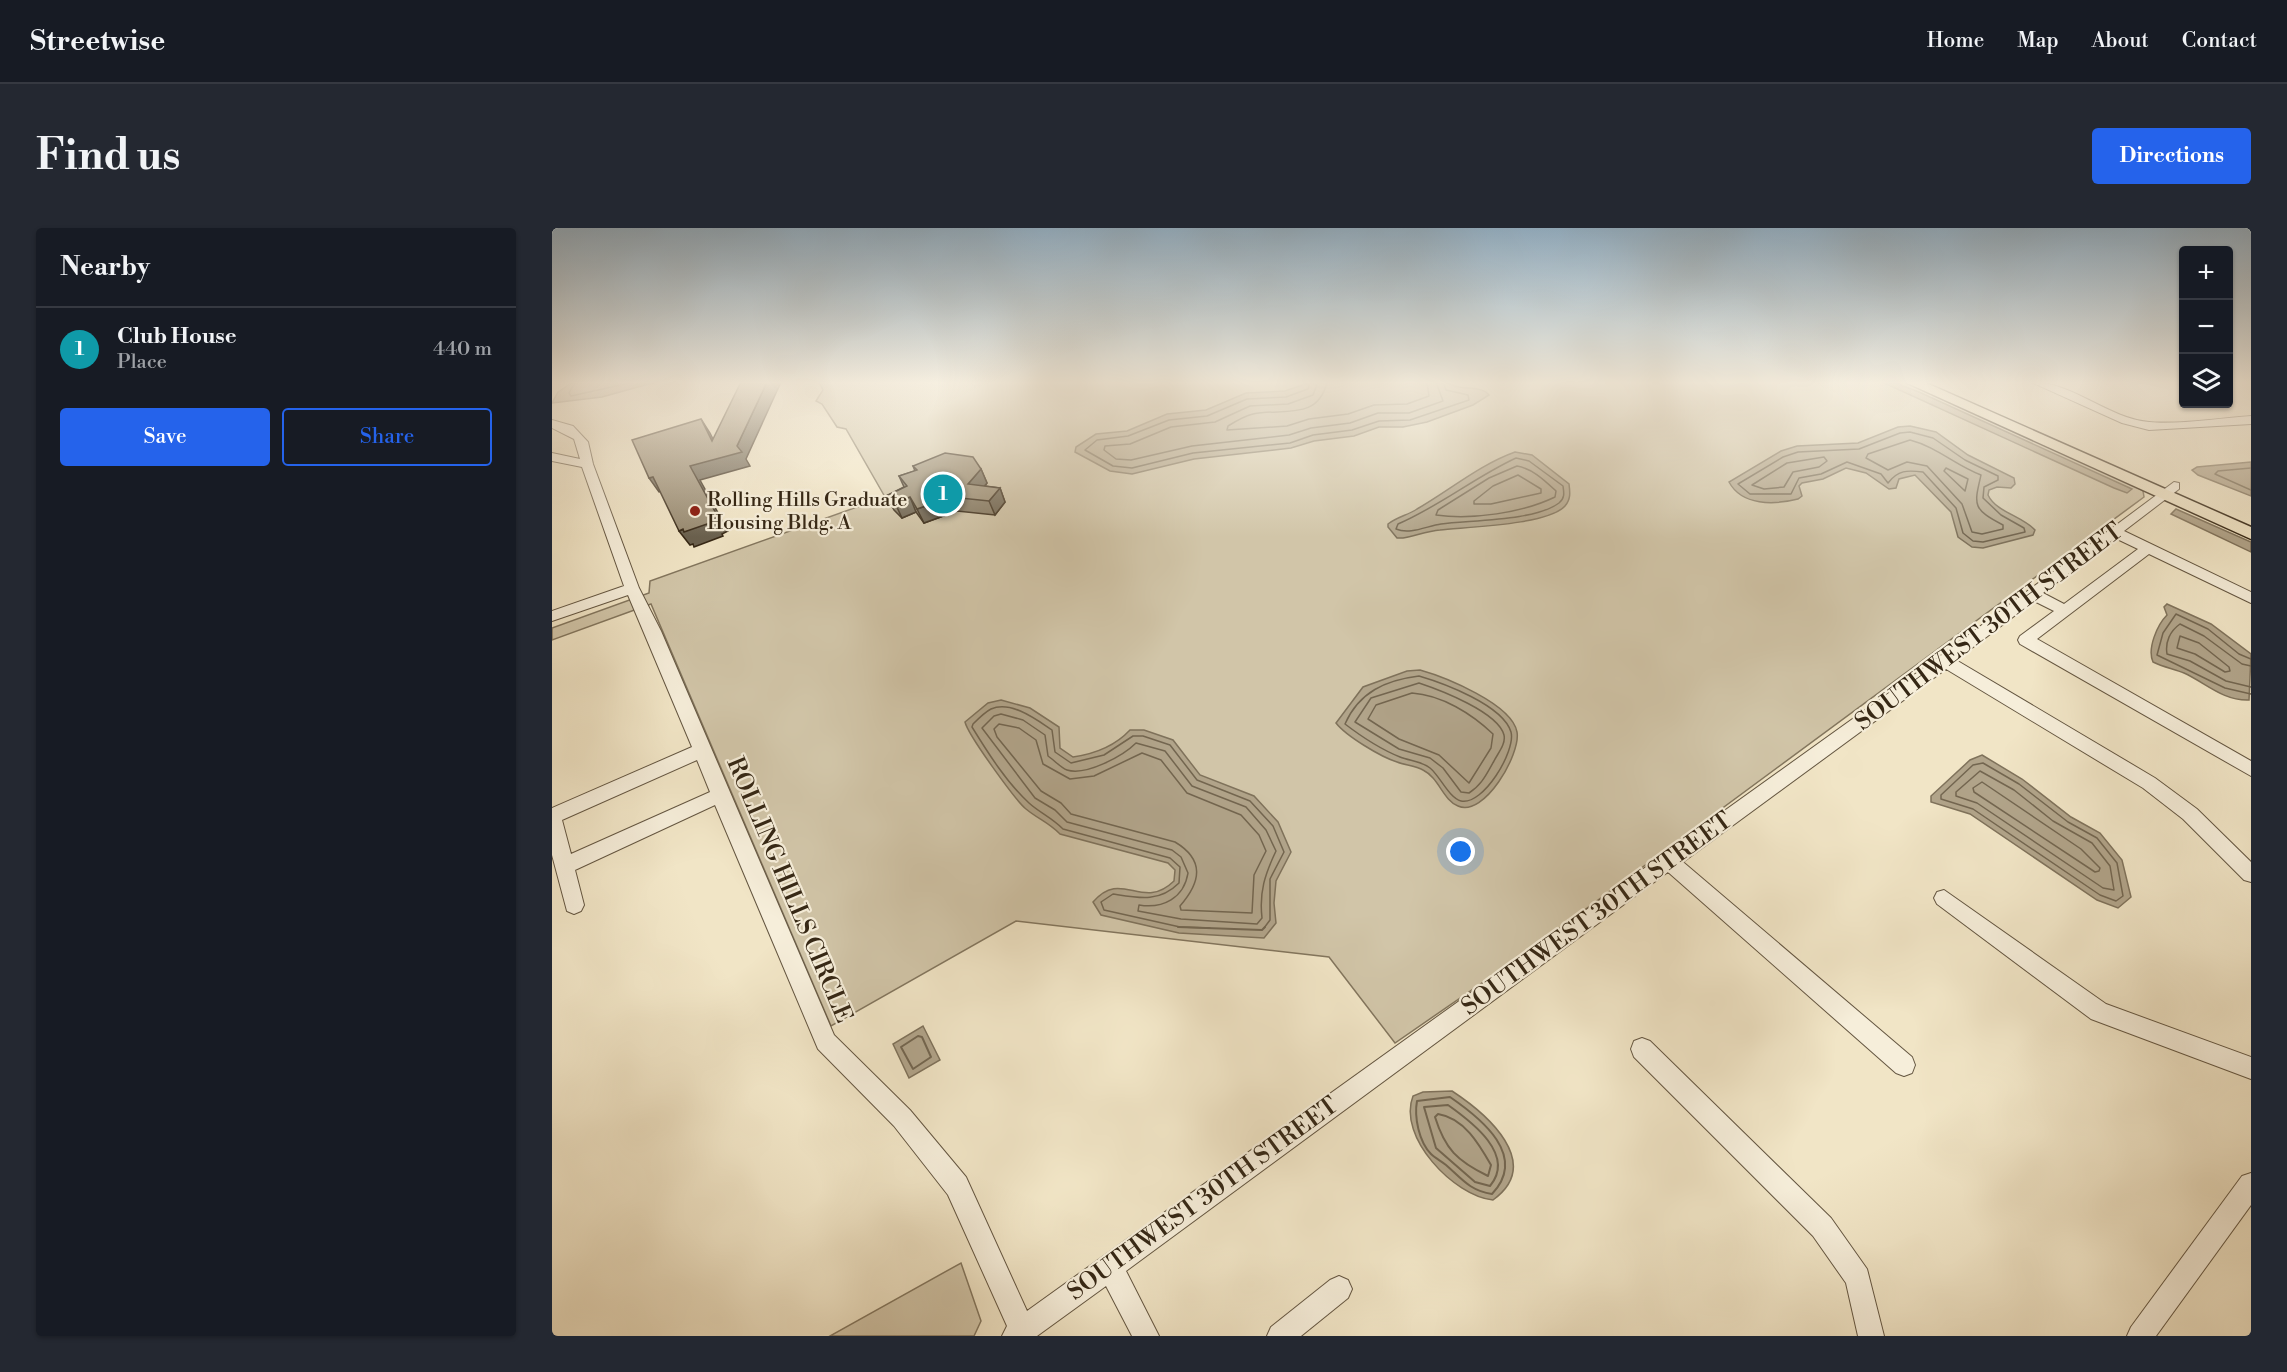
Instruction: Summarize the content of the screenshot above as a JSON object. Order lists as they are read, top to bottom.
{
  "streets": {
    "street": ["SOUTHWEST 30TH STREET", "ROLLING HILLS CIRCLE"]
  },
  "crossings": [
    ["SOUTHWEST 30TH STREET", "ROLLING HILLS CIRCLE"]
  ],
  "places": ["Rolling Hills Graduate Housing Bldg. A"],
  "page": {
    "header": "Streetwise",
    "nav": [
      "Home",
      "Map",
      "About",
      "Contact"
    ],
    "buttons": [
      "Directions",
      ["Save", "Share"]
    ],
    "title": "Find us",
    "heading": "Nearby",
    "map_buttons": ["+", "−"],
    "list": [
      {
        "mark": "1",
        "name": "Club House",
        "note": "Place",
        "value": "440 m"
      }
    ],
    "pins": "1"
  }
}
